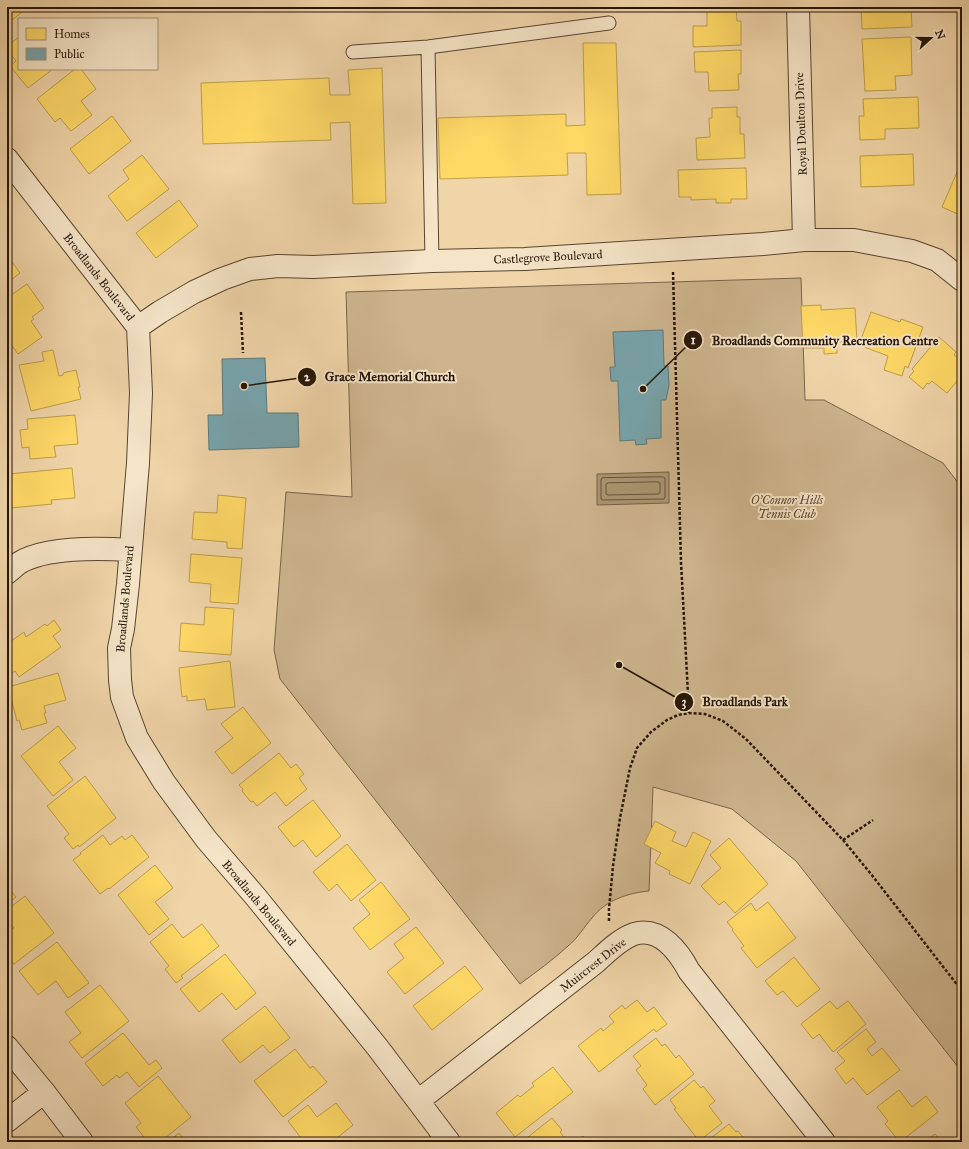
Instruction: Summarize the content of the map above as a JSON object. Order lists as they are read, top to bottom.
{
  "streets": {
    "street": [
      "Royal Doulton Drive",
      "Castlegrove Boulevard",
      "Broadlands Boulevard",
      "Muircrest Drive"
    ]
  },
  "crossings": [
    ["Royal Doulton Drive", "Castlegrove Boulevard"],
    ["Castlegrove Boulevard", "Broadlands Boulevard"],
    ["Broadlands Boulevard", "Muircrest Drive"]
  ],
  "parks": ["O'Connor Hills Tennis Club"],
  "places": ["Grace Memorial Church", "Broadlands Community Recreation Centre", "Broadlands Park"],
  "legend": ["Homes", "Public"],
  "north": "right"
}
